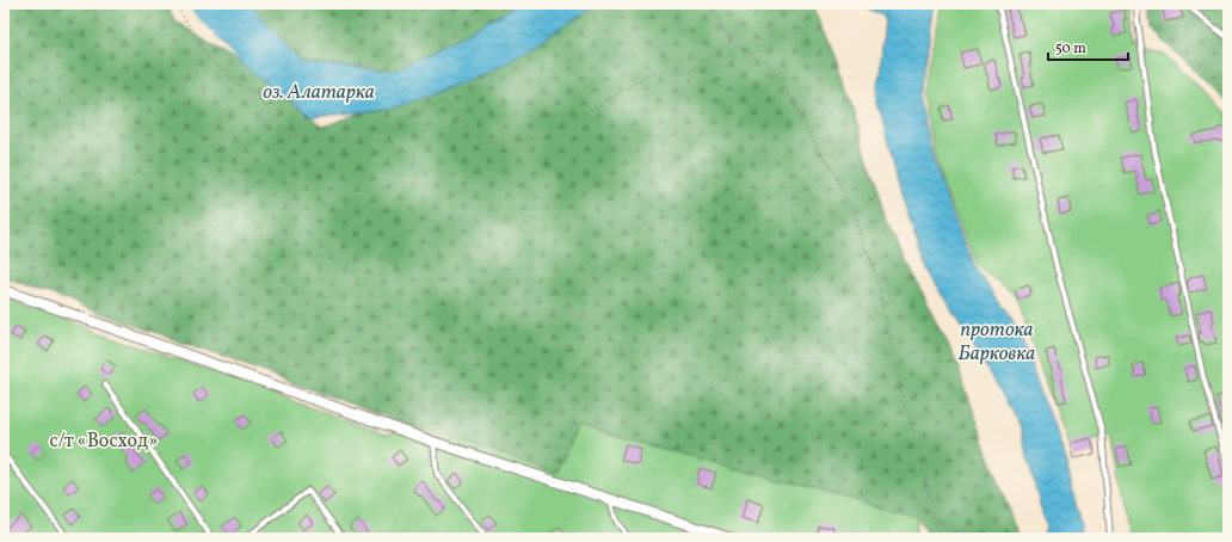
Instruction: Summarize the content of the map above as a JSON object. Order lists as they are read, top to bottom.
{
  "water": ["оз. Алатарка", "протока Барковка"],
  "parks": ["с/т «Восход»"],
  "scale_bar": "50 m"
}
